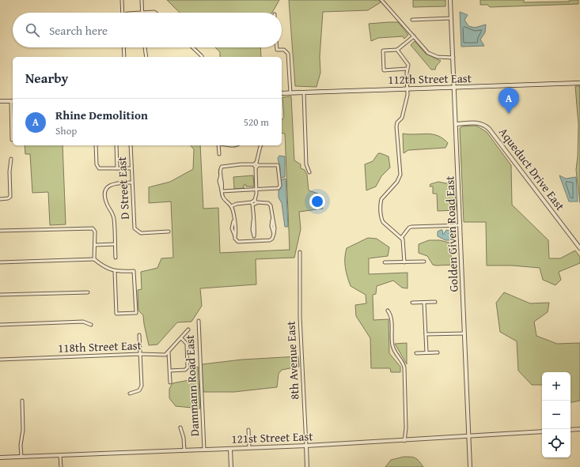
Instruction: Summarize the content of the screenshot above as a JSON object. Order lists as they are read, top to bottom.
{
  "streets": {
    "main road": ["112th Street East"],
    "street": [
      "Aqueduct Drive East",
      "D Street East",
      "Golden Given Road East",
      "118th Street East",
      "8th Avenue East",
      "Dammann Road East",
      "121st Street East"
    ]
  },
  "crossings": [
    ["112th Street East", "Golden Given Road East"],
    ["Aqueduct Drive East", "Golden Given Road East"],
    ["Golden Given Road East", "121st Street East"],
    ["8th Avenue East", "121st Street East"],
    ["Dammann Road East", "121st Street East"]
  ],
  "page": {
    "search": "Search here",
    "heading": "Nearby",
    "pins": "A",
    "list": [
      {
        "mark": "A",
        "name": "Rhine Demolition",
        "note": "Shop",
        "value": "520 m"
      }
    ],
    "map_buttons": ["+", "−"]
  }
}
